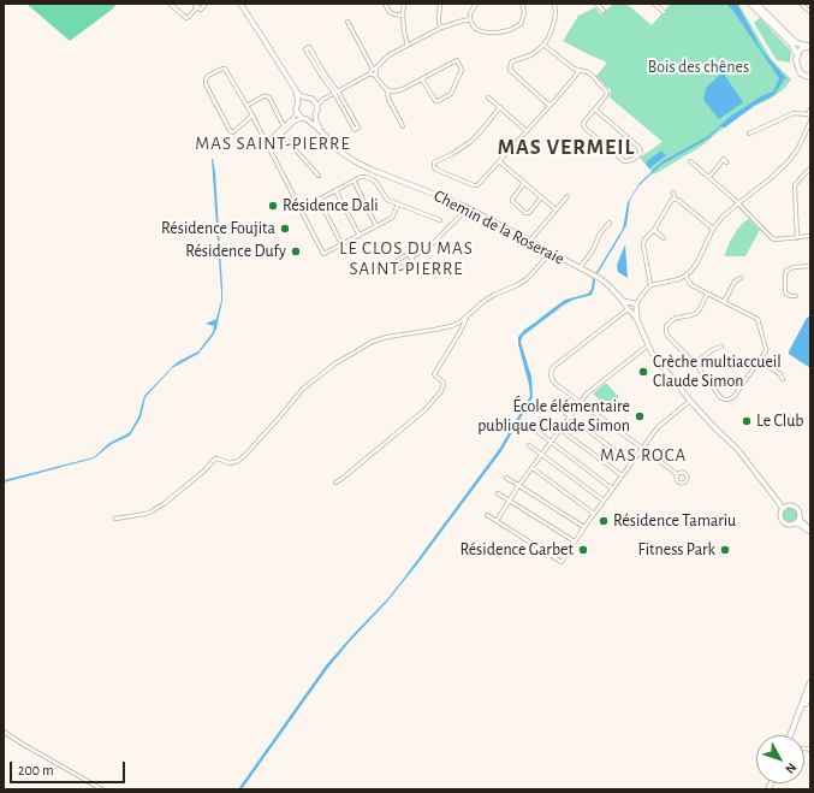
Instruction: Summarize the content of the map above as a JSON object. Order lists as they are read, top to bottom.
{
  "streets": {
    "street": ["Chemin de la Roseraie"]
  },
  "districts": [
    "MAS SAINT-PIERRE",
    "MAS VERMEIL",
    "LE CLOS DU MAS SAINT-PIERRE",
    "MAS ROCA"
  ],
  "parks": ["Bois des chênes"],
  "places": [
    "Résidence Dali",
    "Résidence Foujita",
    "Résidence Dufy",
    "Crèche multiaccueil Claude Simon",
    "École élémentaire publique Claude Simon",
    "Le Club",
    "Résidence Tamariu",
    "Résidence Garbet",
    "Fitness Park"
  ],
  "scale_bar": "200 m",
  "north": "bottom right"
}
